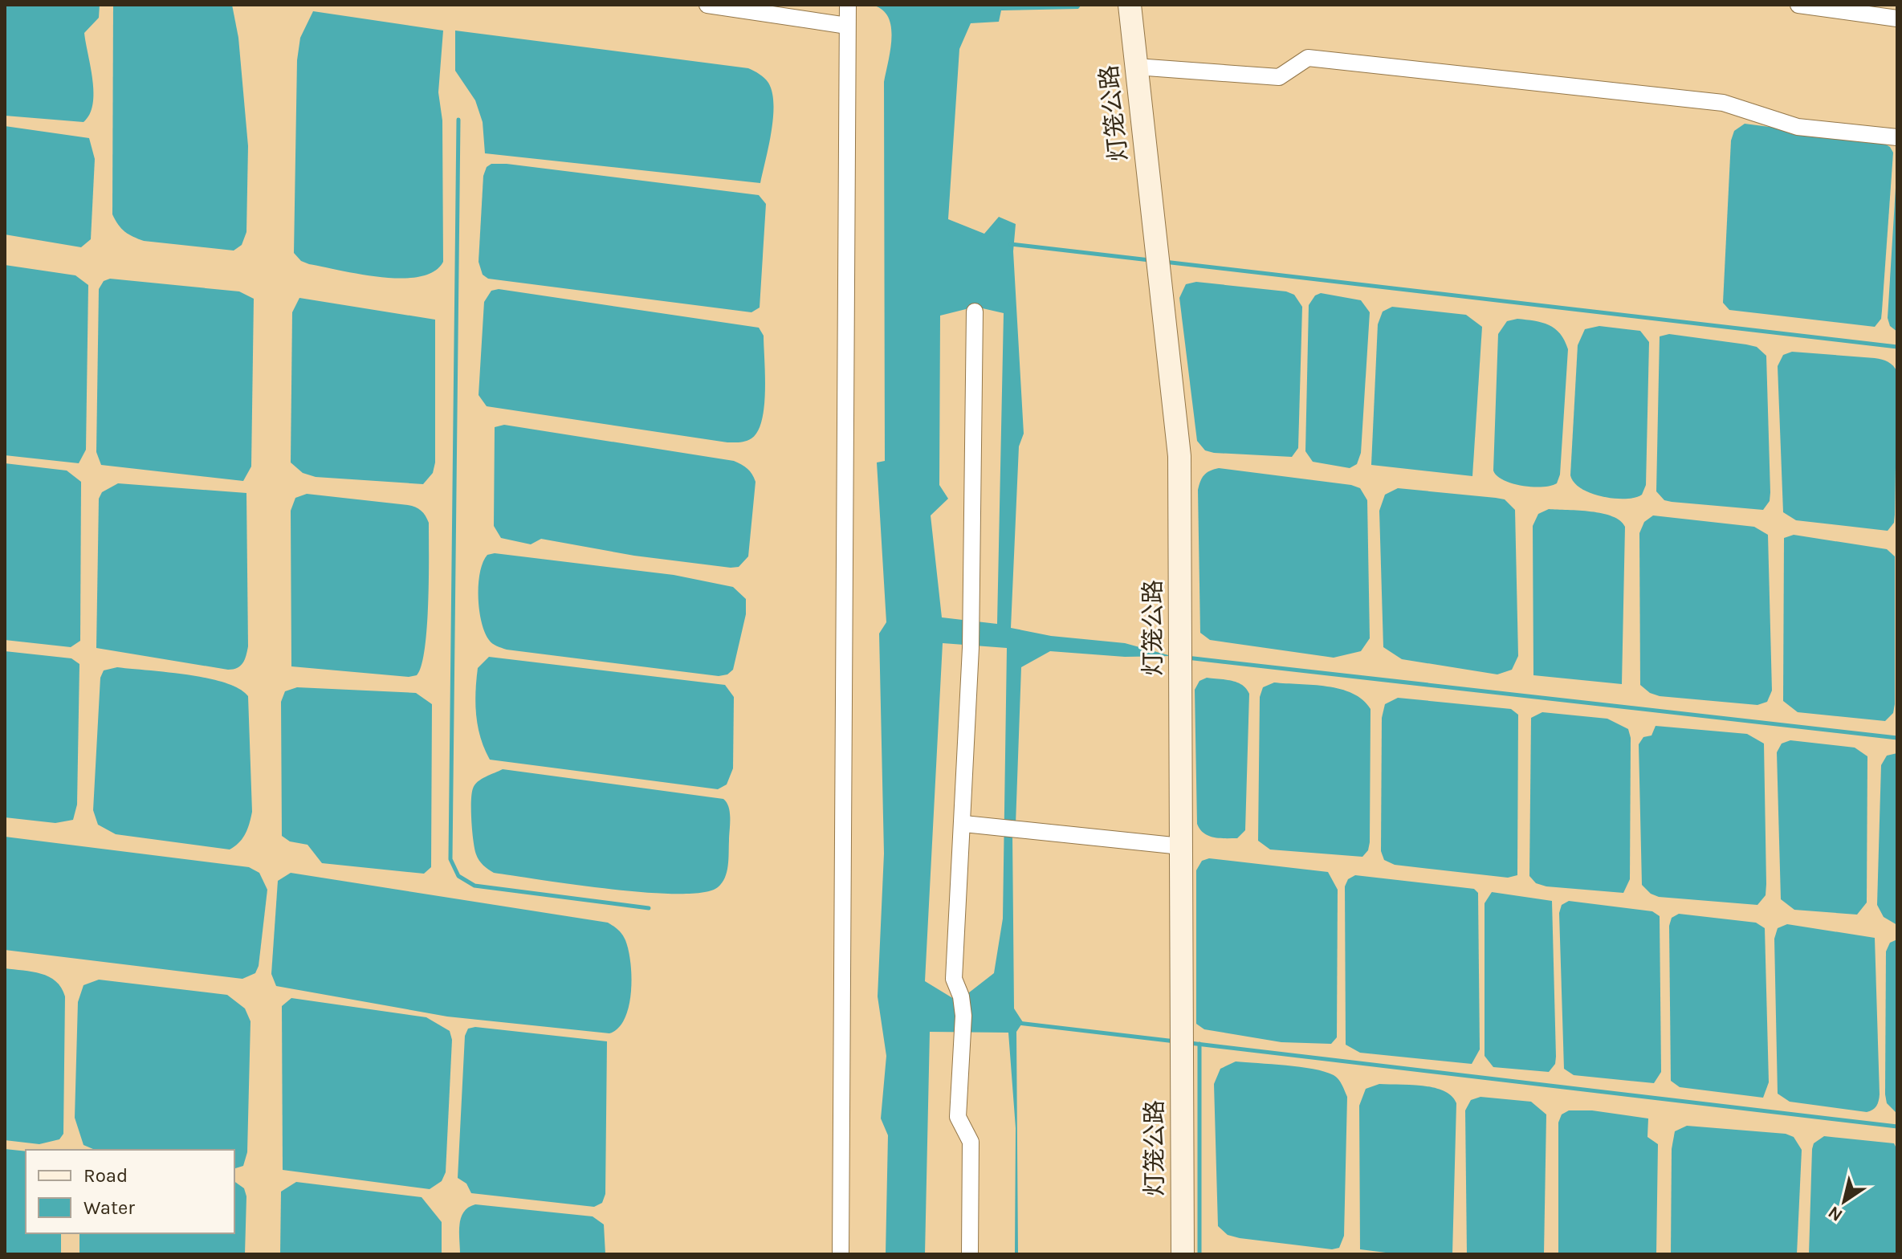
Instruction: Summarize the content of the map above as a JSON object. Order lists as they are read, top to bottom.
{
  "streets": {
    "street": ["灯笼公路"]
  },
  "legend": ["Road", "Water"],
  "north": "bottom left"
}
